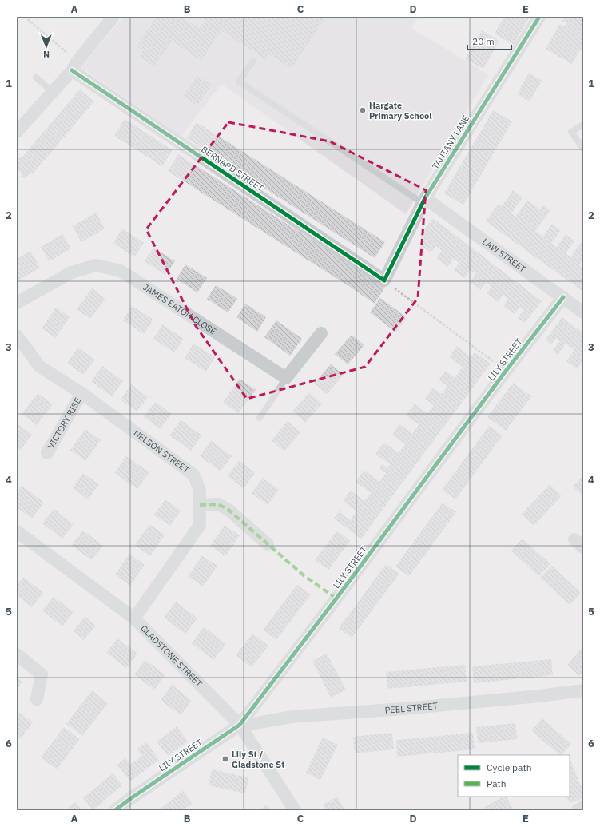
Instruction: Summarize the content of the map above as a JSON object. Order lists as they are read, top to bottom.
{
  "streets": {
    "street": [
      "TANTANY LANE",
      "BERNARD STREET",
      "LAW STREET",
      "JAMES EATON CLOSE",
      "LILY STREET",
      "VICTORY RISE",
      "NELSON STREET",
      "GLADSTONE STREET",
      "PEEL STREET"
    ]
  },
  "crossings": [
    ["TANTANY LANE", "BERNARD STREET"],
    ["TANTANY LANE", "LAW STREET"],
    ["LAW STREET", "LILY STREET"],
    ["LILY STREET", "GLADSTONE STREET"],
    ["LILY STREET", "PEEL STREET"],
    ["VICTORY RISE", "NELSON STREET"],
    ["NELSON STREET", "GLADSTONE STREET"],
    ["GLADSTONE STREET", "PEEL STREET"]
  ],
  "places": {
    "other": ["Hargate Primary School"],
    "transit": ["Lily St / Gladstone St"]
  },
  "legend": ["Cycle path", "Path"],
  "scale_bar": "20 m",
  "north": "bottom",
  "grid": {
    "columns": [
      "A",
      "B",
      "C",
      "D",
      "E"
    ],
    "rows": [
      "1",
      "2",
      "3",
      "4",
      "5",
      "6"
    ]
  }
}
